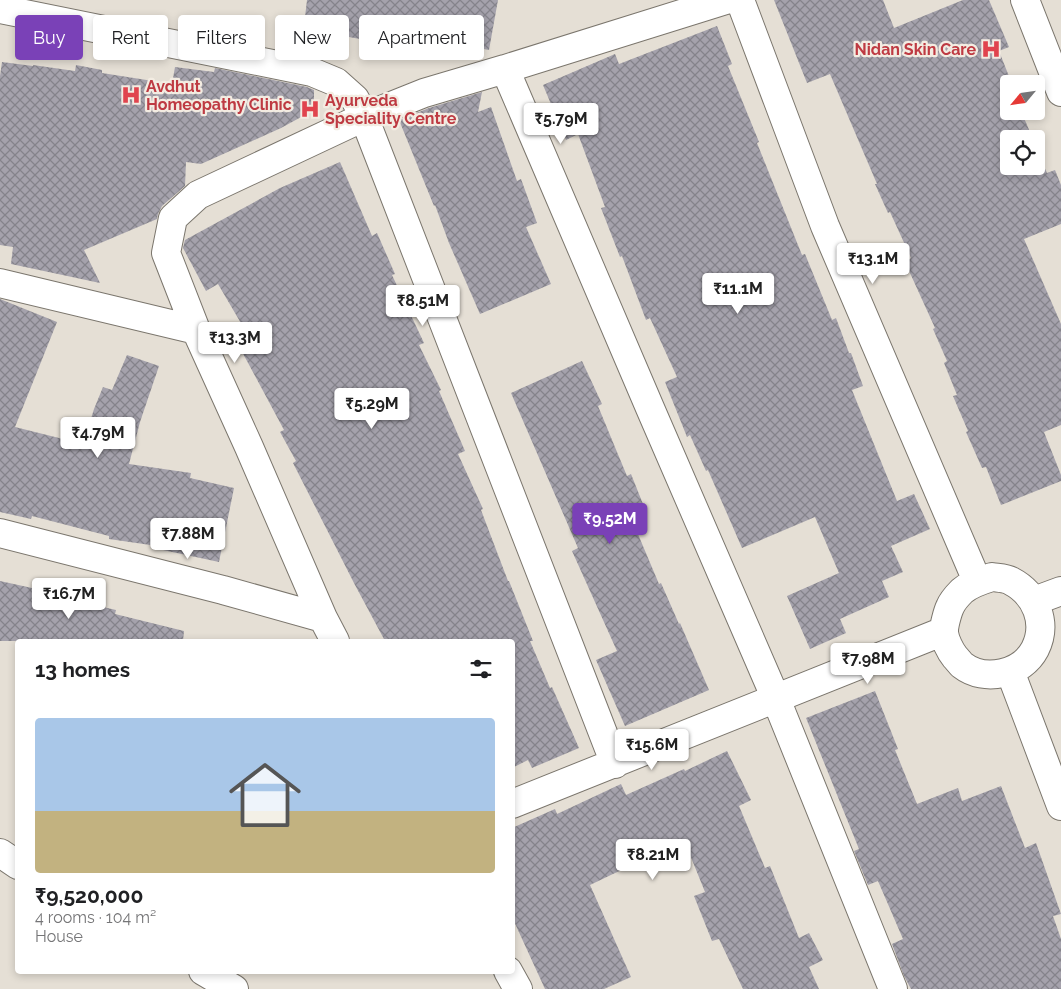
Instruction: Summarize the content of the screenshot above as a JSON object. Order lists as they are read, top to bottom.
{
  "places": {
    "hospital": ["Nidan Skin Care", "Avdhut Homeopathy Clinic", "Ayurveda Speciality Centre"]
  },
  "north": "bottom left",
  "page": {
    "chip": [
      "Buy",
      "Rent",
      "Filters",
      "New",
      "Apartment"
    ],
    "price": [
      "₹5.79M",
      "₹13.1M",
      "₹11.1M",
      "₹8.51M",
      "₹13.3M",
      "₹5.29M",
      "₹4.79M",
      "₹9.52M",
      "₹7.88M",
      "₹16.7M",
      "₹7.98M",
      "₹15.6M",
      "₹8.21M"
    ],
    "heading": "13 homes",
    "list": [
      {
        "name": "₹9,520,000",
        "note": "4 rooms · 104 m² · House"
      }
    ]
  }
}
